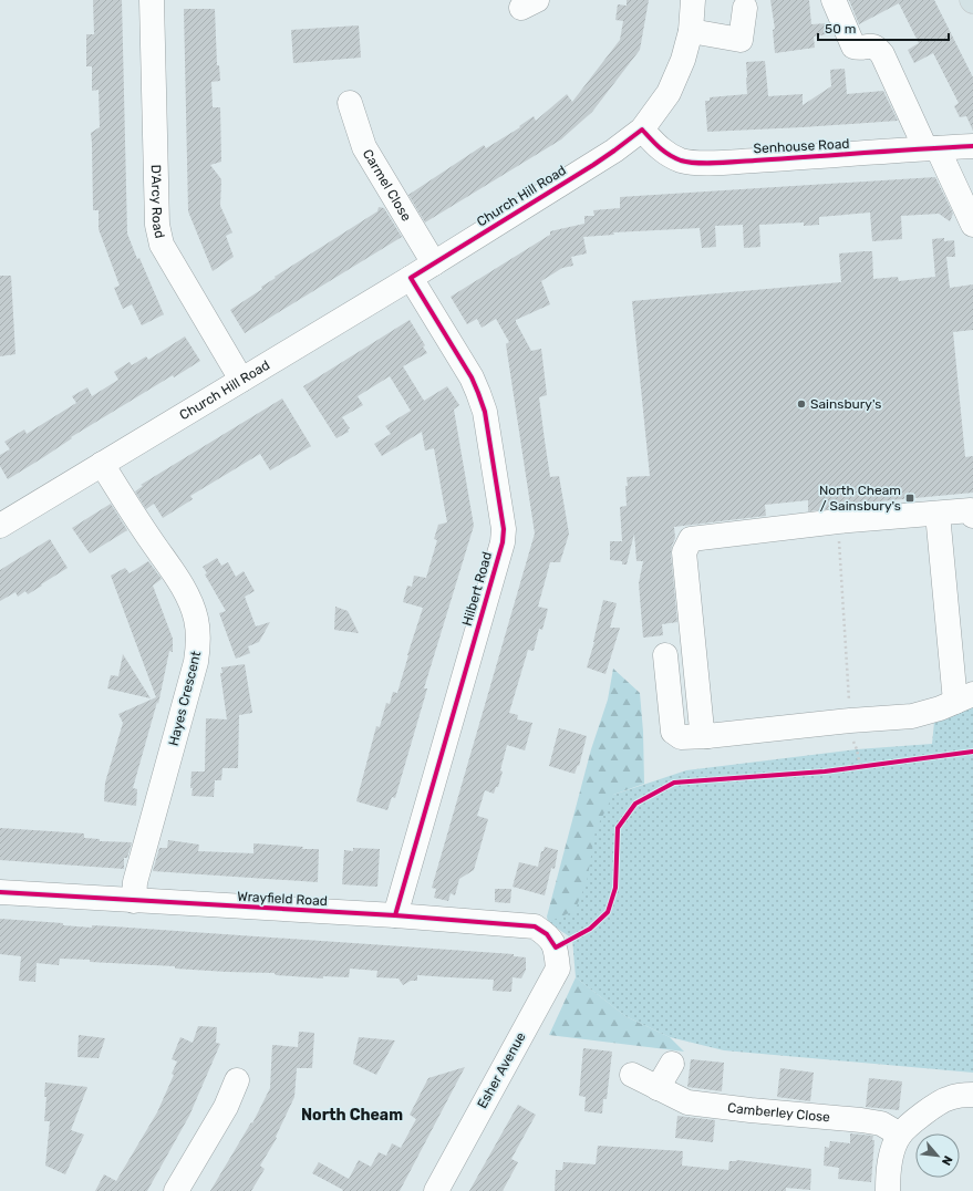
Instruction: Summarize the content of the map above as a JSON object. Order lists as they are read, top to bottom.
{
  "streets": {
    "street": [
      "Senhouse Road",
      "Carmel Close",
      "Church Hill Road",
      "D'Arcy Road",
      "Hilbert Road",
      "Hayes Crescent",
      "Wrayfield Road",
      "Esher Avenue",
      "Camberley Close"
    ]
  },
  "crossings": [
    ["Senhouse Road", "Church Hill Road"],
    ["Carmel Close", "Church Hill Road"],
    ["Church Hill Road", "D'Arcy Road"],
    ["Church Hill Road", "Hilbert Road"],
    ["Church Hill Road", "Hayes Crescent"],
    ["Hilbert Road", "Wrayfield Road"],
    ["Hayes Crescent", "Wrayfield Road"],
    ["Wrayfield Road", "Esher Avenue"]
  ],
  "districts": ["North Cheam"],
  "places": {
    "other": ["Sainsbury's"],
    "transit": ["North Cheam / Sainsbury's"]
  },
  "scale_bar": "50 m",
  "north": "bottom right"
}
